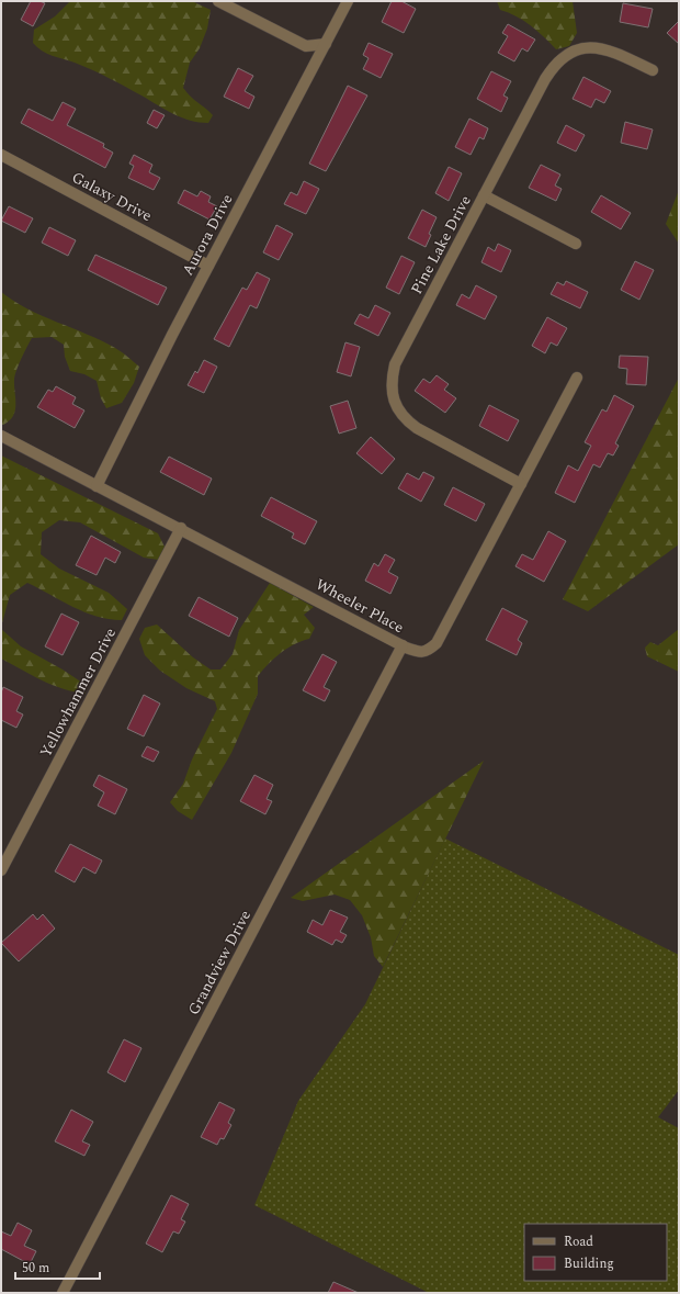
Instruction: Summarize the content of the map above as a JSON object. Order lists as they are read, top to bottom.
{
  "streets": {
    "street": [
      "Galaxy Drive",
      "Aurora Drive",
      "Pine Lake Drive",
      "Wheeler Place",
      "Yellowhammer Drive",
      "Grandview Drive"
    ]
  },
  "crossings": [
    ["Galaxy Drive", "Aurora Drive"],
    ["Aurora Drive", "Wheeler Place"],
    ["Pine Lake Drive", "Wheeler Place"],
    ["Wheeler Place", "Yellowhammer Drive"],
    ["Wheeler Place", "Grandview Drive"]
  ],
  "legend": ["Road", "Building"],
  "scale_bar": "50 m"
}
